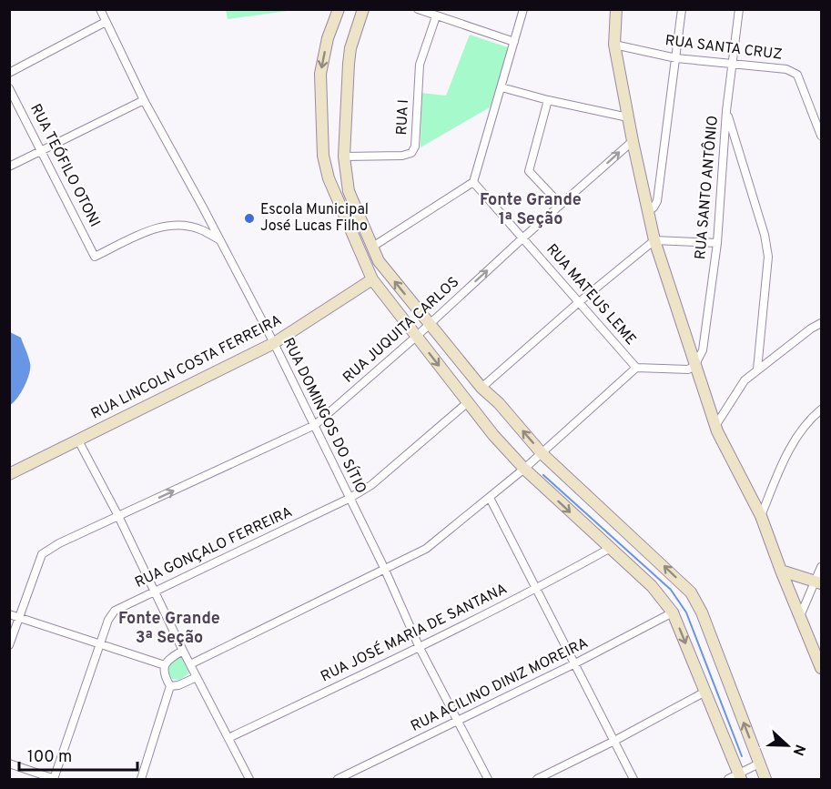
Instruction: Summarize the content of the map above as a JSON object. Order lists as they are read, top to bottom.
{
  "streets": {
    "street": [
      "RUA SANTA CRUZ",
      "RUA I",
      "RUA TEÓFILO OTONI",
      "RUA SANTO ANTÔNIO",
      "RUA MATEUS LEME",
      "RUA JUQUITA CARLOS",
      "RUA LINCOLN COSTA FERREIRA",
      "RUA DOMINGOS DO SÍTIO",
      "RUA GONÇALO FERREIRA",
      "RUA JOSÉ MARIA DE SANTANA",
      "RUA ACILINO DINIZ MOREIRA"
    ]
  },
  "crossings": [
    ["RUA SANTA CRUZ", "RUA SANTO ANTÔNIO"],
    ["RUA TEÓFILO OTONI", "RUA DOMINGOS DO SÍTIO"],
    ["RUA SANTO ANTÔNIO", "RUA MATEUS LEME"],
    ["RUA MATEUS LEME", "RUA JUQUITA CARLOS"],
    ["RUA JUQUITA CARLOS", "RUA DOMINGOS DO SÍTIO"],
    ["RUA LINCOLN COSTA FERREIRA", "RUA DOMINGOS DO SÍTIO"],
    ["RUA DOMINGOS DO SÍTIO", "RUA GONÇALO FERREIRA"],
    ["RUA DOMINGOS DO SÍTIO", "RUA JOSÉ MARIA DE SANTANA"],
    ["RUA DOMINGOS DO SÍTIO", "RUA ACILINO DINIZ MOREIRA"]
  ],
  "one_way": ["RUA JUQUITA CARLOS"],
  "districts": ["Fonte Grande 1ª Seção", "Fonte Grande 3ª Seção"],
  "places": ["Escola Municipal José Lucas Filho"],
  "scale_bar": "100 m",
  "north": "right"
}
